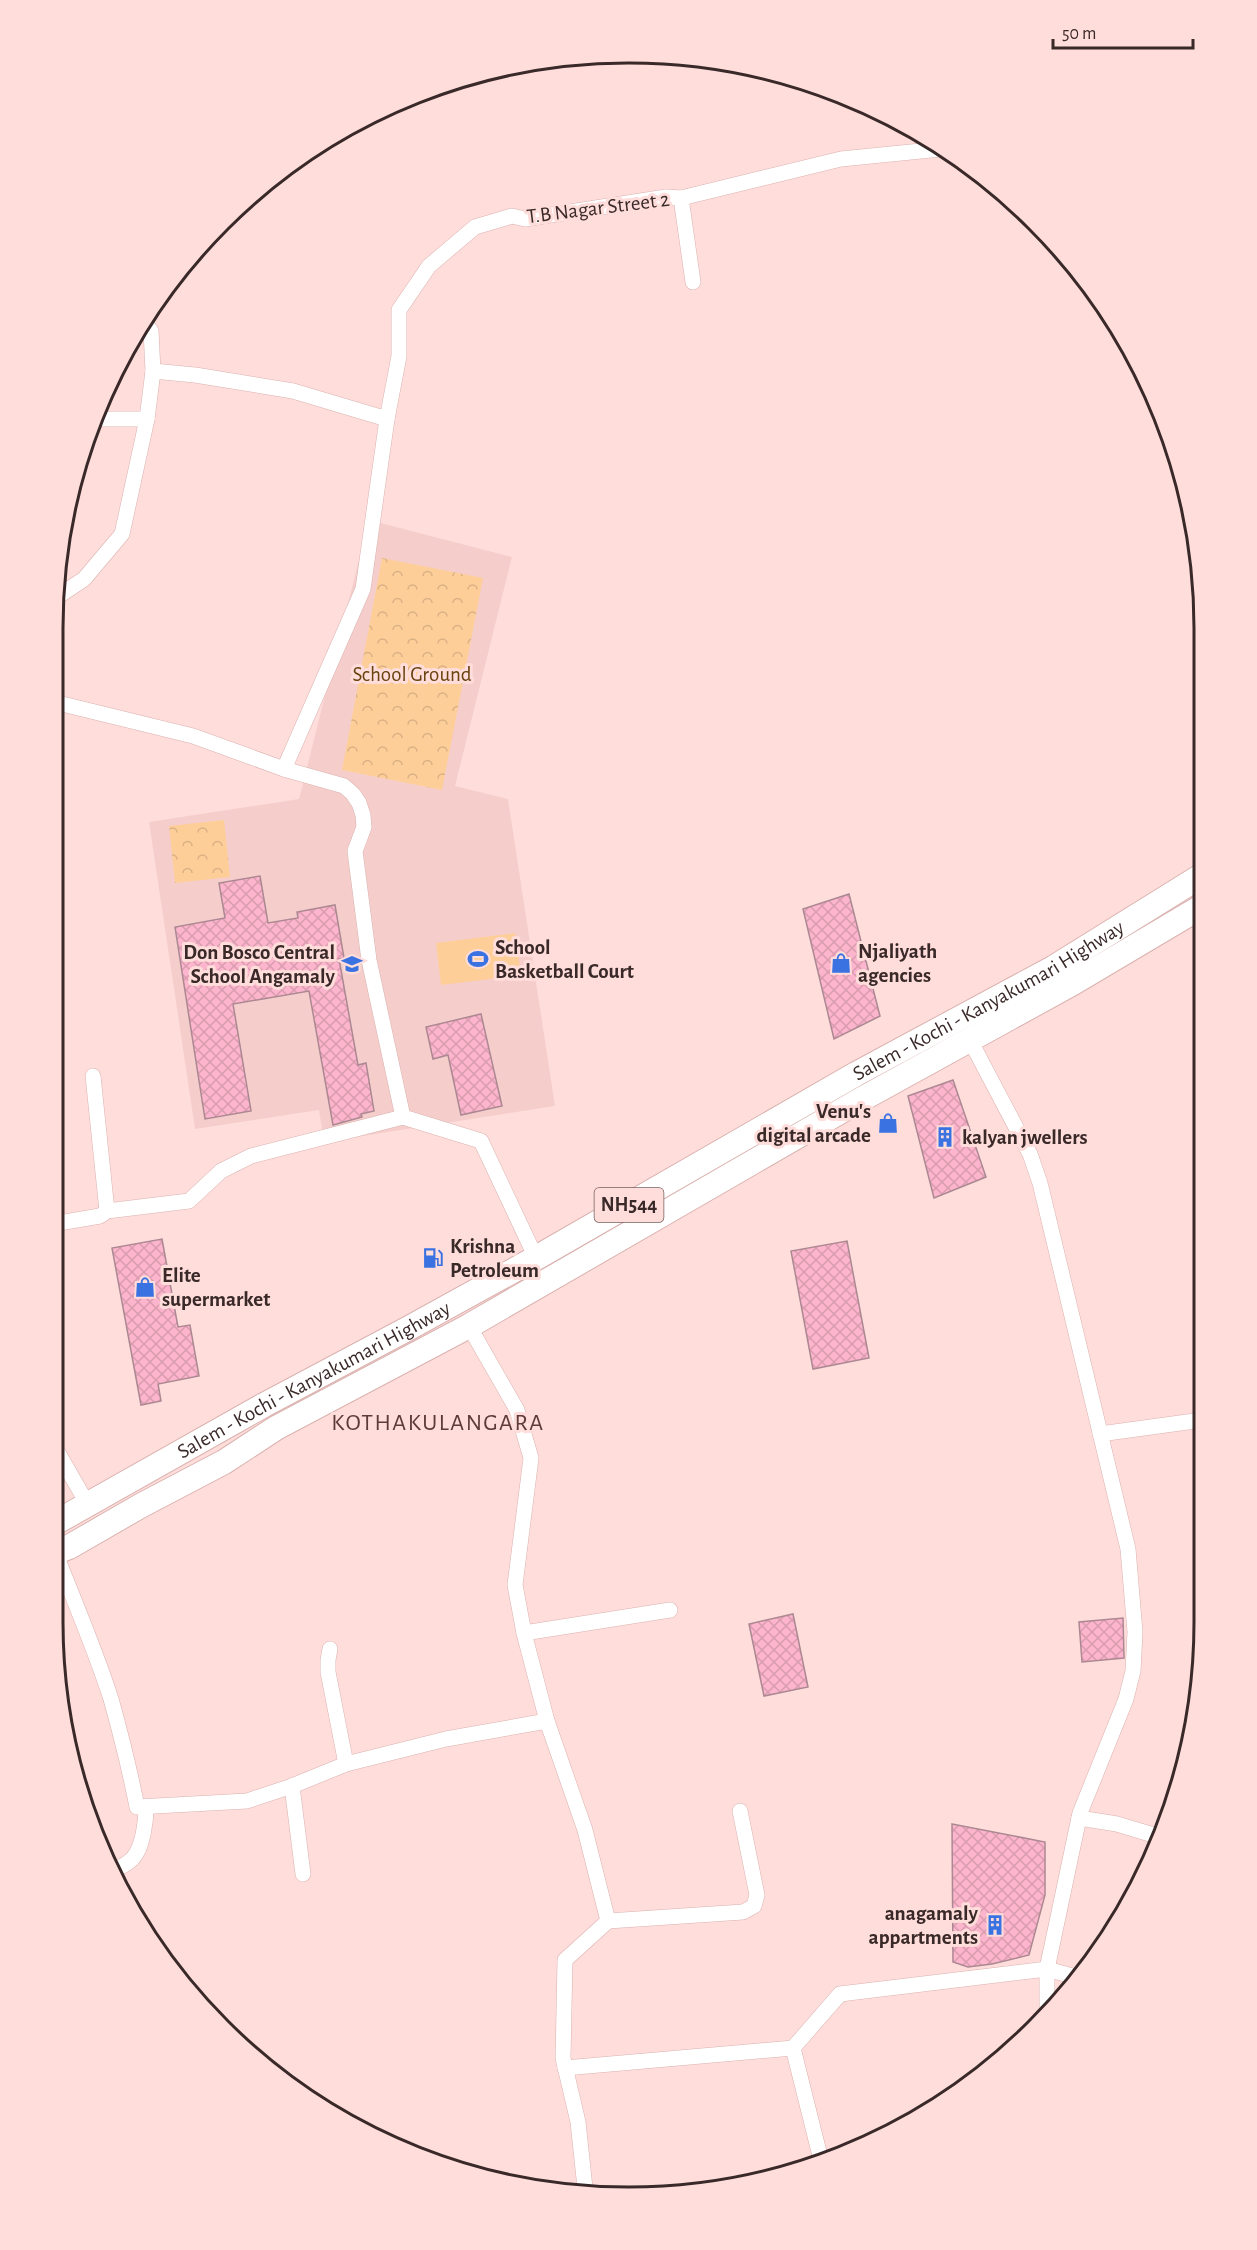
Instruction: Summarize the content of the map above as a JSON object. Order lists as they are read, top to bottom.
{
  "streets": {
    "highway": ["Salem - Kochi - Kanyakumari Highway", "NH544"],
    "street": ["T.B Nagar Street 2"]
  },
  "districts": ["KOTHAKULANGARA"],
  "parks": ["School Ground"],
  "places": {
    "sports": ["School Basketball Court"],
    "shop": ["Njaliyath agencies", "Venu's digital arcade", "Elite supermarket"],
    "school or university": ["Don Bosco Central School Angamaly"],
    "building": ["kalyan jwellers", "anagamaly appartments"],
    "fuel station": ["Krishna Petroleum"]
  },
  "scale_bar": "50 m"
}
